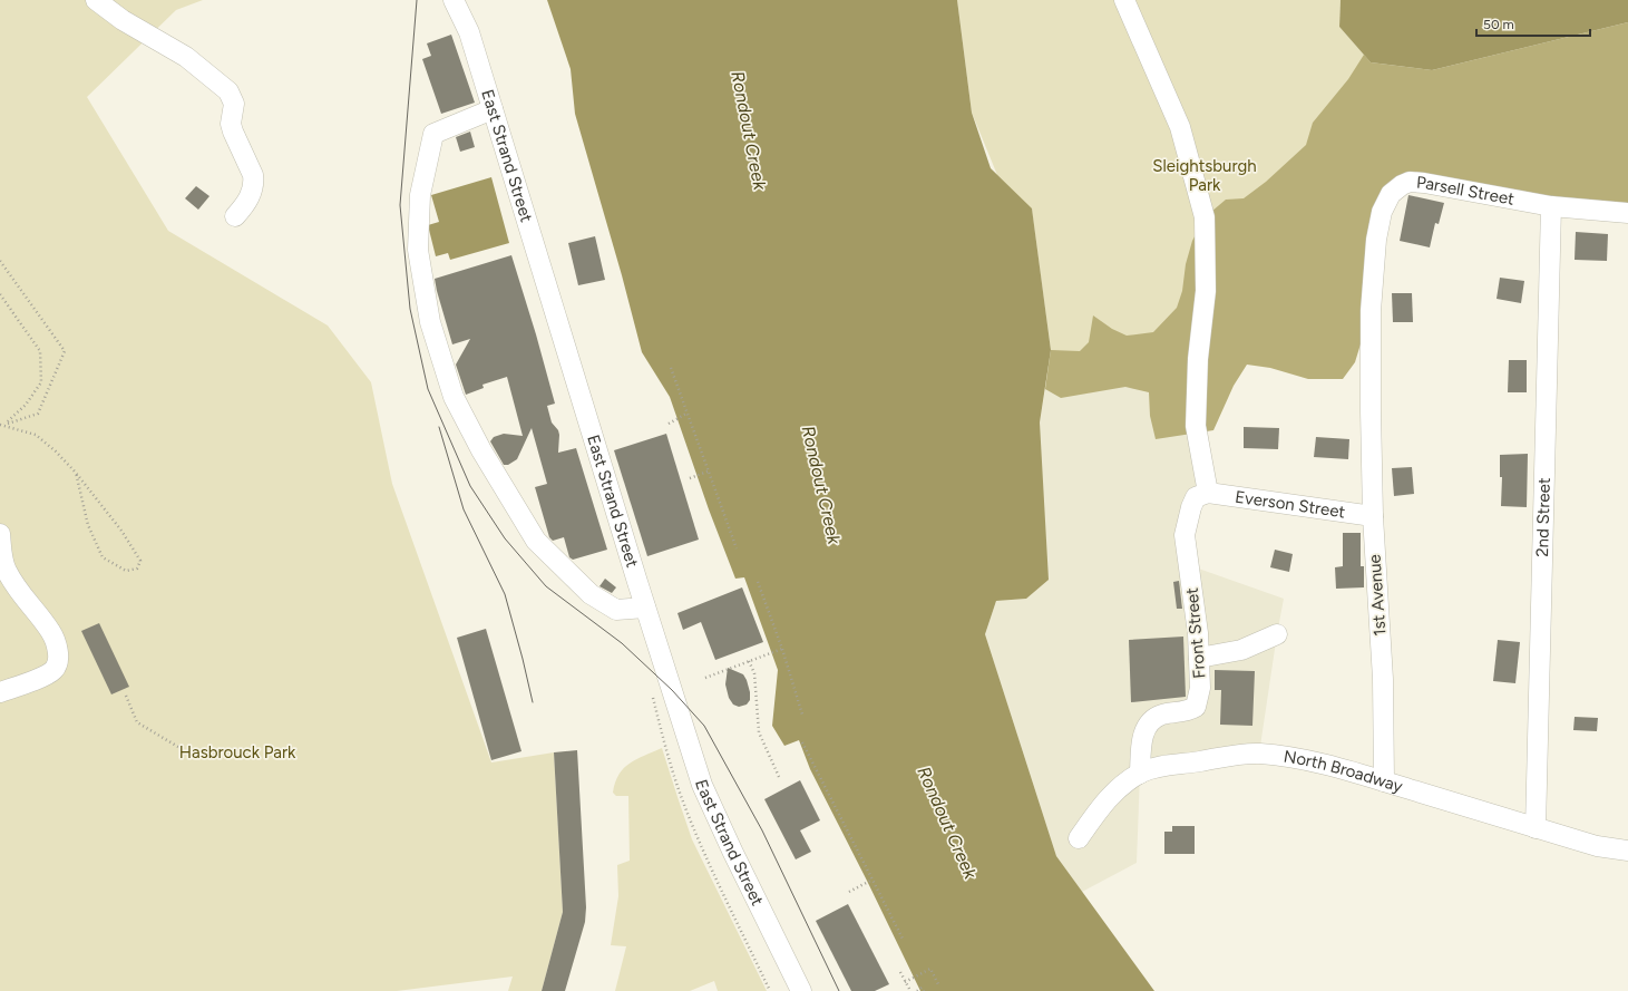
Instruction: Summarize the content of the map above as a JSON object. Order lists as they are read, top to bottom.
{
  "streets": {
    "street": [
      "East Strand Street",
      "Parsell Street",
      "Everson Street",
      "2nd Street",
      "1st Avenue",
      "Front Street",
      "North Broadway"
    ]
  },
  "crossings": [
    ["Parsell Street", "2nd Street"],
    ["Parsell Street", "1st Avenue"],
    ["Everson Street", "1st Avenue"],
    ["Everson Street", "Front Street"],
    ["2nd Street", "North Broadway"],
    ["1st Avenue", "North Broadway"],
    ["Front Street", "North Broadway"]
  ],
  "water": ["Rondout Creek"],
  "parks": ["Sleightsburgh Park", "Hasbrouck Park"],
  "scale_bar": "50 m"
}
